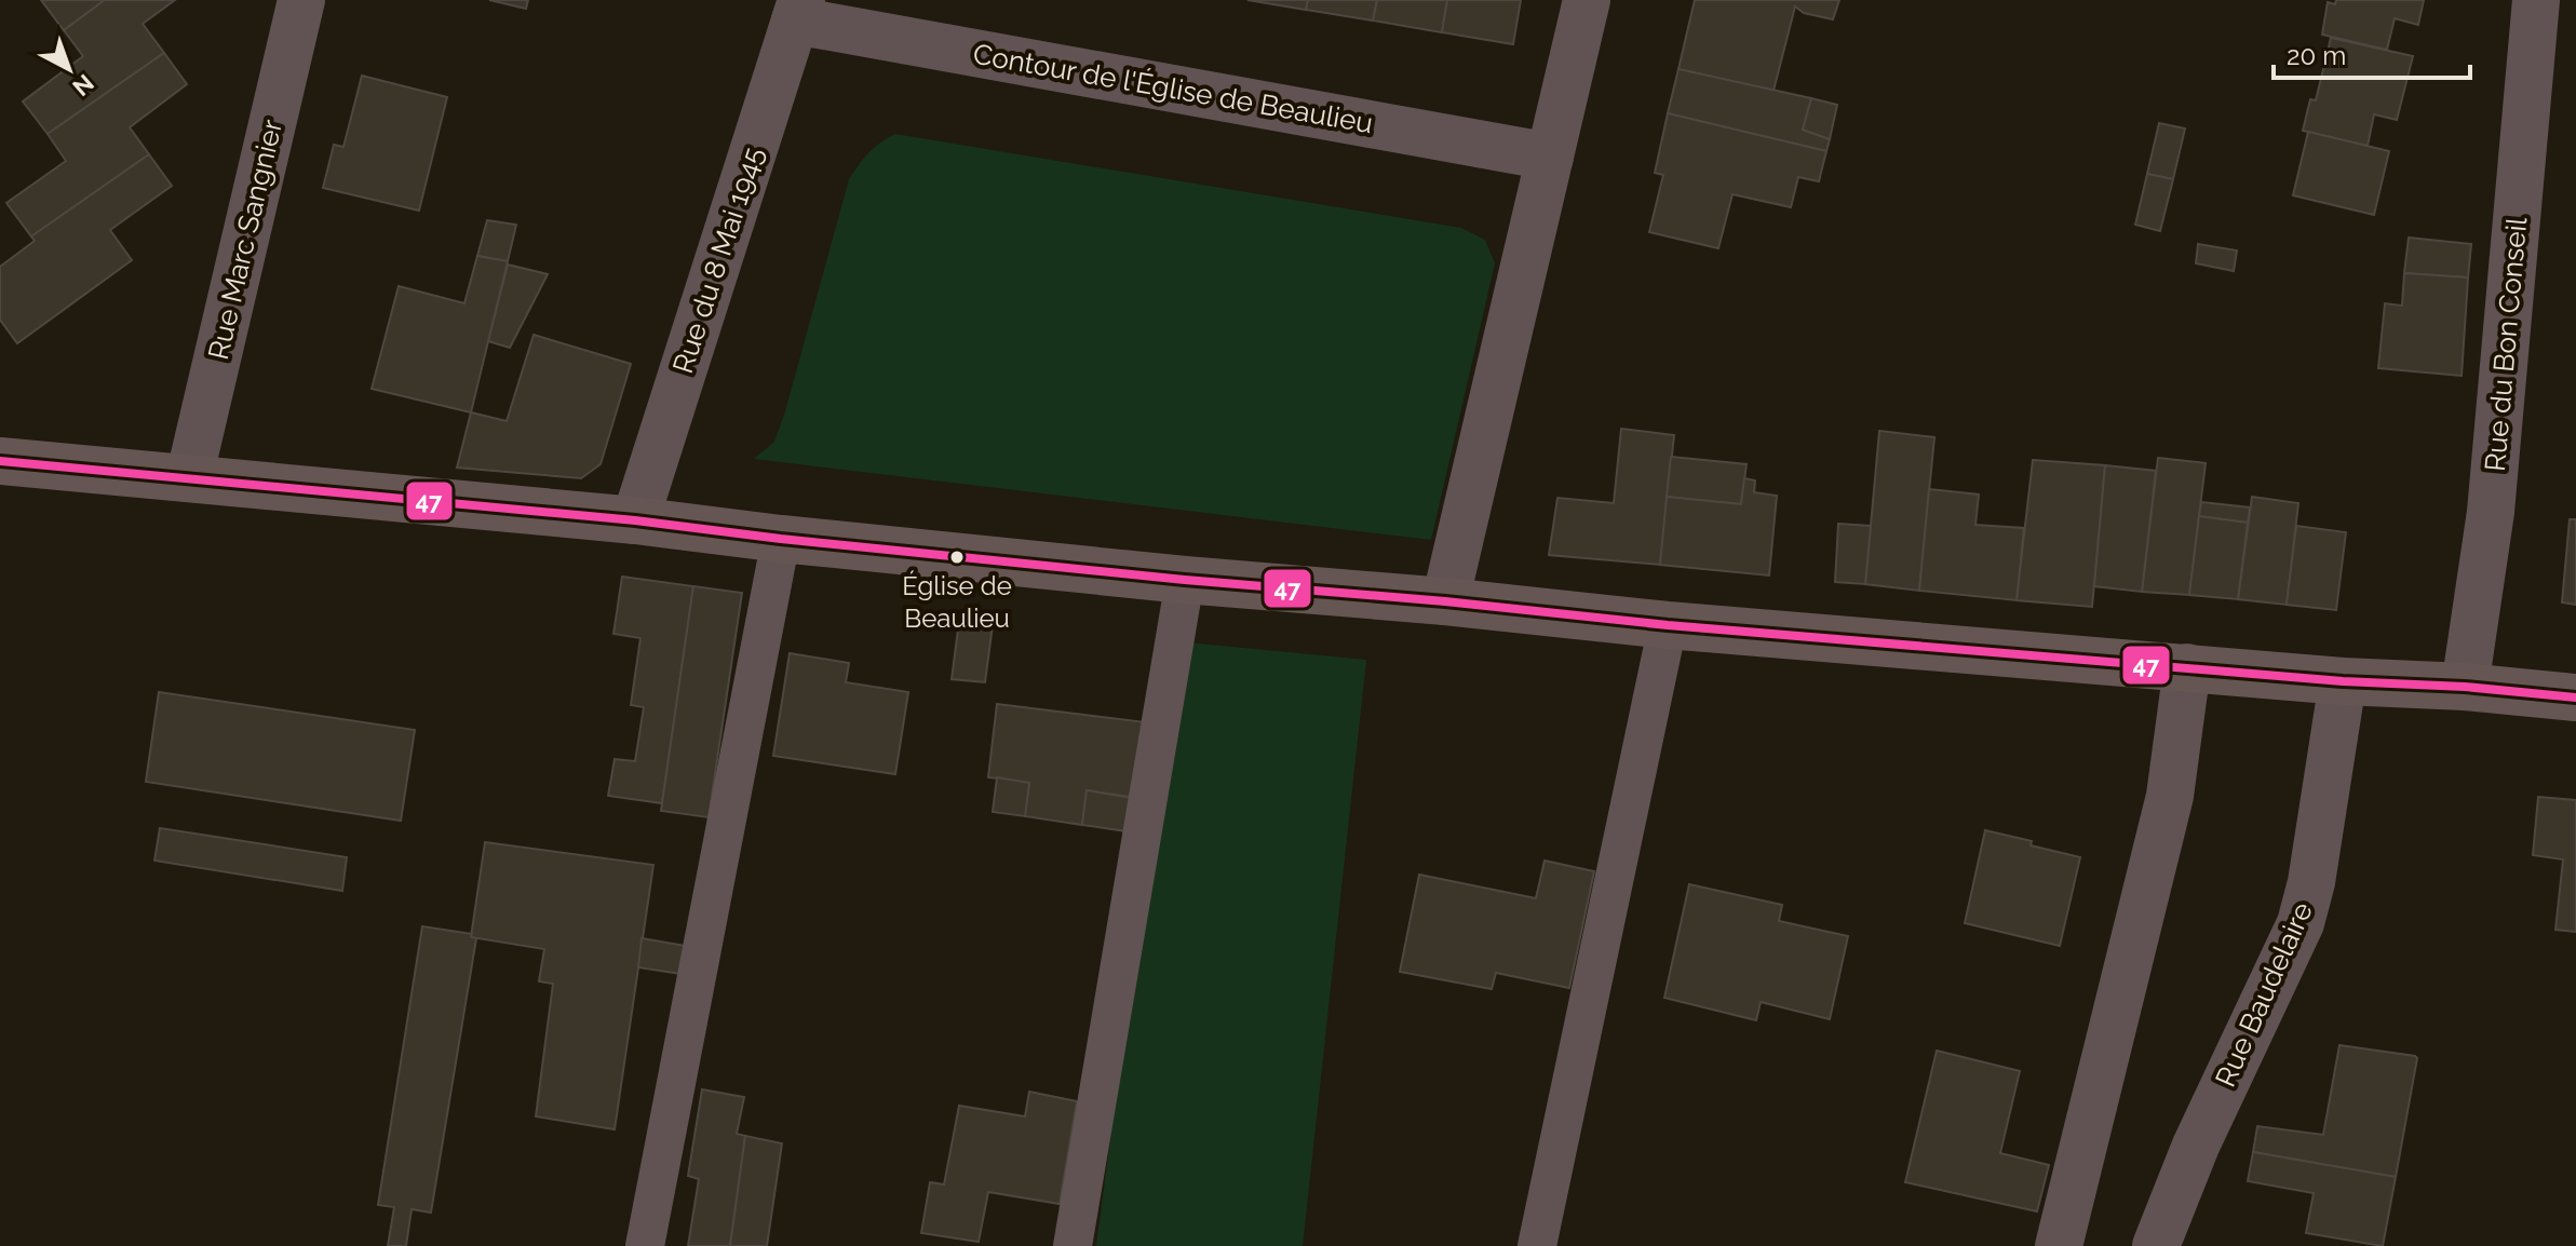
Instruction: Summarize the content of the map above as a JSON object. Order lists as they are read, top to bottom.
{
  "streets": {
    "street": [
      "Contour de l'Église de Beaulieu",
      "Rue Marc Sangnier",
      "Rue du 8 Mai 1945",
      "Rue du Bon Conseil",
      "Rue Baudelaire"
    ]
  },
  "crossings": [
    ["Contour de l'Église de Beaulieu", "Rue du 8 Mai 1945"]
  ],
  "places": ["Église de Beaulieu"],
  "lines": ["transit line 47"],
  "scale_bar": "20 m",
  "north": "bottom right"
}
